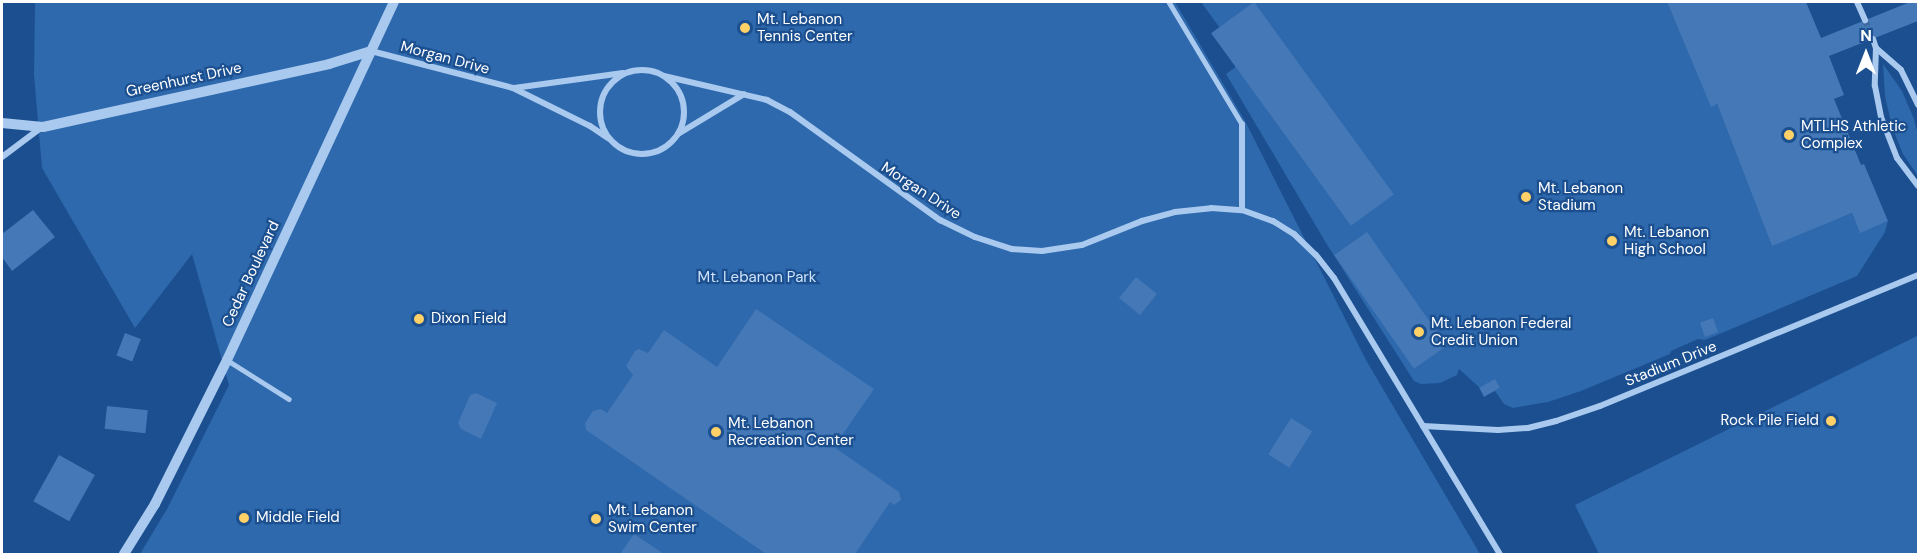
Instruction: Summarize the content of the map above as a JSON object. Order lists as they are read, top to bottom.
{
  "streets": {
    "street": [
      "Morgan Drive",
      "Greenhurst Drive",
      "Cedar Boulevard",
      "Stadium Drive"
    ]
  },
  "crossings": [
    ["Morgan Drive", "Greenhurst Drive"],
    ["Morgan Drive", "Cedar Boulevard"],
    ["Greenhurst Drive", "Cedar Boulevard"]
  ],
  "parks": ["Mt. Lebanon Park"],
  "places": [
    "Mt. Lebanon Tennis Center",
    "MTLHS Athletic Complex",
    "Mt. Lebanon Stadium",
    "Mt. Lebanon High School",
    "Dixon Field",
    "Mt. Lebanon Federal Credit Union",
    "Rock Pile Field",
    "Mt. Lebanon Recreation Center",
    "Middle Field",
    "Mt. Lebanon Swim Center"
  ],
  "north": "top"
}
